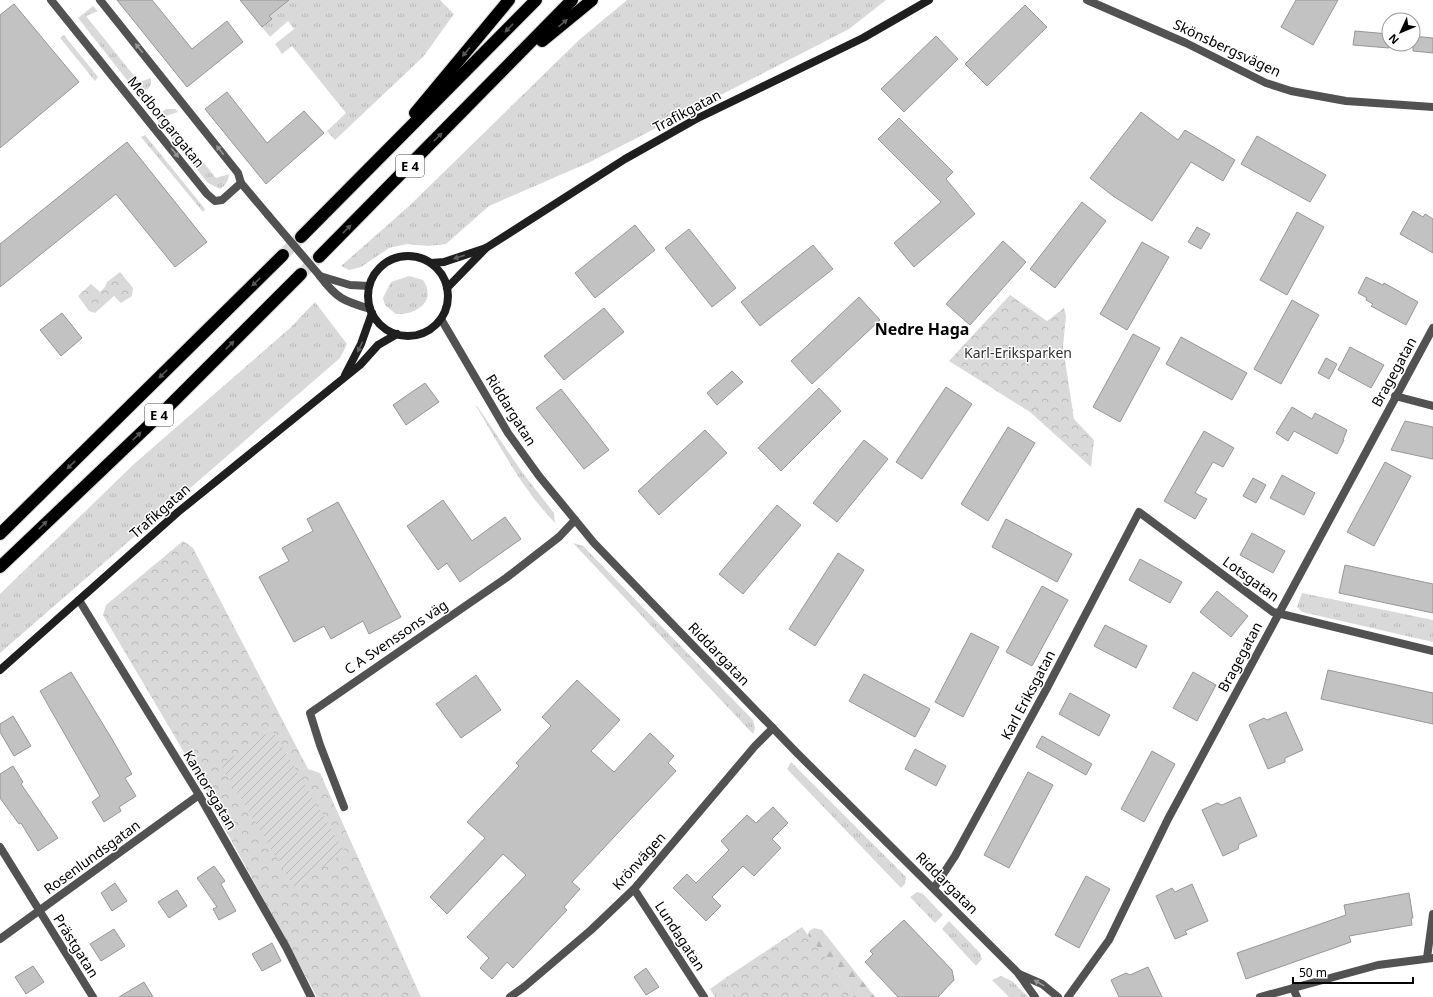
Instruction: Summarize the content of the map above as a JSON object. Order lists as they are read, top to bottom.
{
  "streets": {
    "highway": ["E 4"],
    "main road": ["Trafikgatan"],
    "street": [
      "Skönsbergsvägen",
      "Medborgargatan",
      "Bragegatan",
      "Riddargatan",
      "Lotsgatan",
      "C A Svenssons väg",
      "Karl Eriksgatan",
      "Kantorsgatan",
      "Rosenlundsgatan",
      "Krönvägen",
      "Lundagatan",
      "Prästgatan"
    ]
  },
  "crossings": [
    ["Trafikgatan", "Riddargatan"],
    ["Trafikgatan", "Kantorsgatan"],
    ["Bragegatan", "Lotsgatan"],
    ["Riddargatan", "C A Svenssons väg"],
    ["Riddargatan", "Karl Eriksgatan"],
    ["Riddargatan", "Krönvägen"],
    ["Lotsgatan", "Karl Eriksgatan"],
    ["Kantorsgatan", "Rosenlundsgatan"],
    ["Rosenlundsgatan", "Prästgatan"],
    ["Krönvägen", "Lundagatan"]
  ],
  "districts": ["Nedre Haga"],
  "parks": ["Karl-Eriksparken"],
  "scale_bar": "50 m",
  "north": "bottom left"
}
